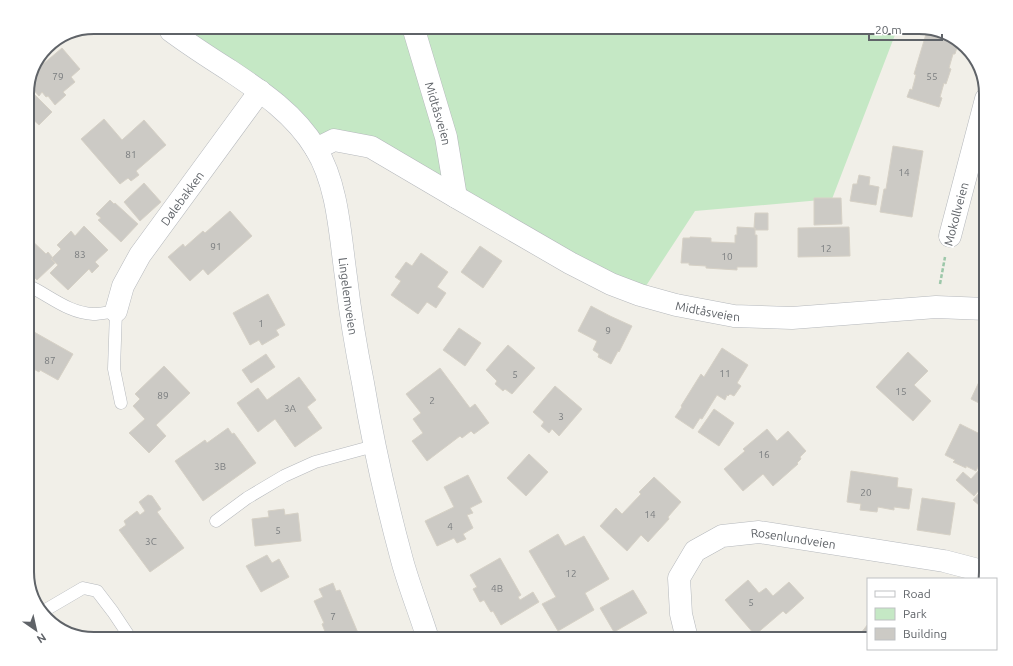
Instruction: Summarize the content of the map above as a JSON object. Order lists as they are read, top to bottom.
{
  "streets": {
    "street": [
      "Midtåsveien",
      "Dølebakken",
      "Mokollveien",
      "Lingelemveien",
      "Rosenlundveien"
    ]
  },
  "crossings": [
    ["Midtåsveien", "Mokollveien"],
    ["Midtåsveien", "Lingelemveien"]
  ],
  "house_numbers": [
    "79",
    "55",
    "81",
    "14",
    "91",
    "12",
    "83",
    "10",
    "1",
    "9",
    "87",
    "11",
    "5",
    "15",
    "89",
    "2",
    "3A",
    "3",
    "16",
    "3B",
    "20",
    "14",
    "4",
    "5",
    "3C",
    "12",
    "4B",
    "5",
    "7"
  ],
  "legend": ["Road", "Park", "Building"],
  "scale_bar": "20 m",
  "north": "bottom right"
}
